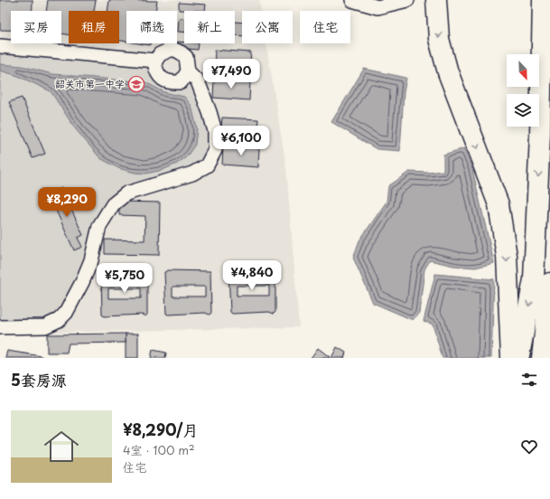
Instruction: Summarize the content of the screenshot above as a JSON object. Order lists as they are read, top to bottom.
{
  "places": {
    "school or university": ["韶关市第一中学"]
  },
  "north": "bottom right",
  "page": {
    "chip": [
      "买房",
      "租房",
      "筛选",
      "新上",
      "公寓",
      "住宅"
    ],
    "price": [
      "¥7,490",
      "¥6,100",
      "¥8,290",
      "¥4,840",
      "¥5,750"
    ],
    "heading": "5套房源",
    "list": [
      {
        "name": "¥8,290/月",
        "note": "4室 · 100 m² · 住宅"
      }
    ]
  }
}
